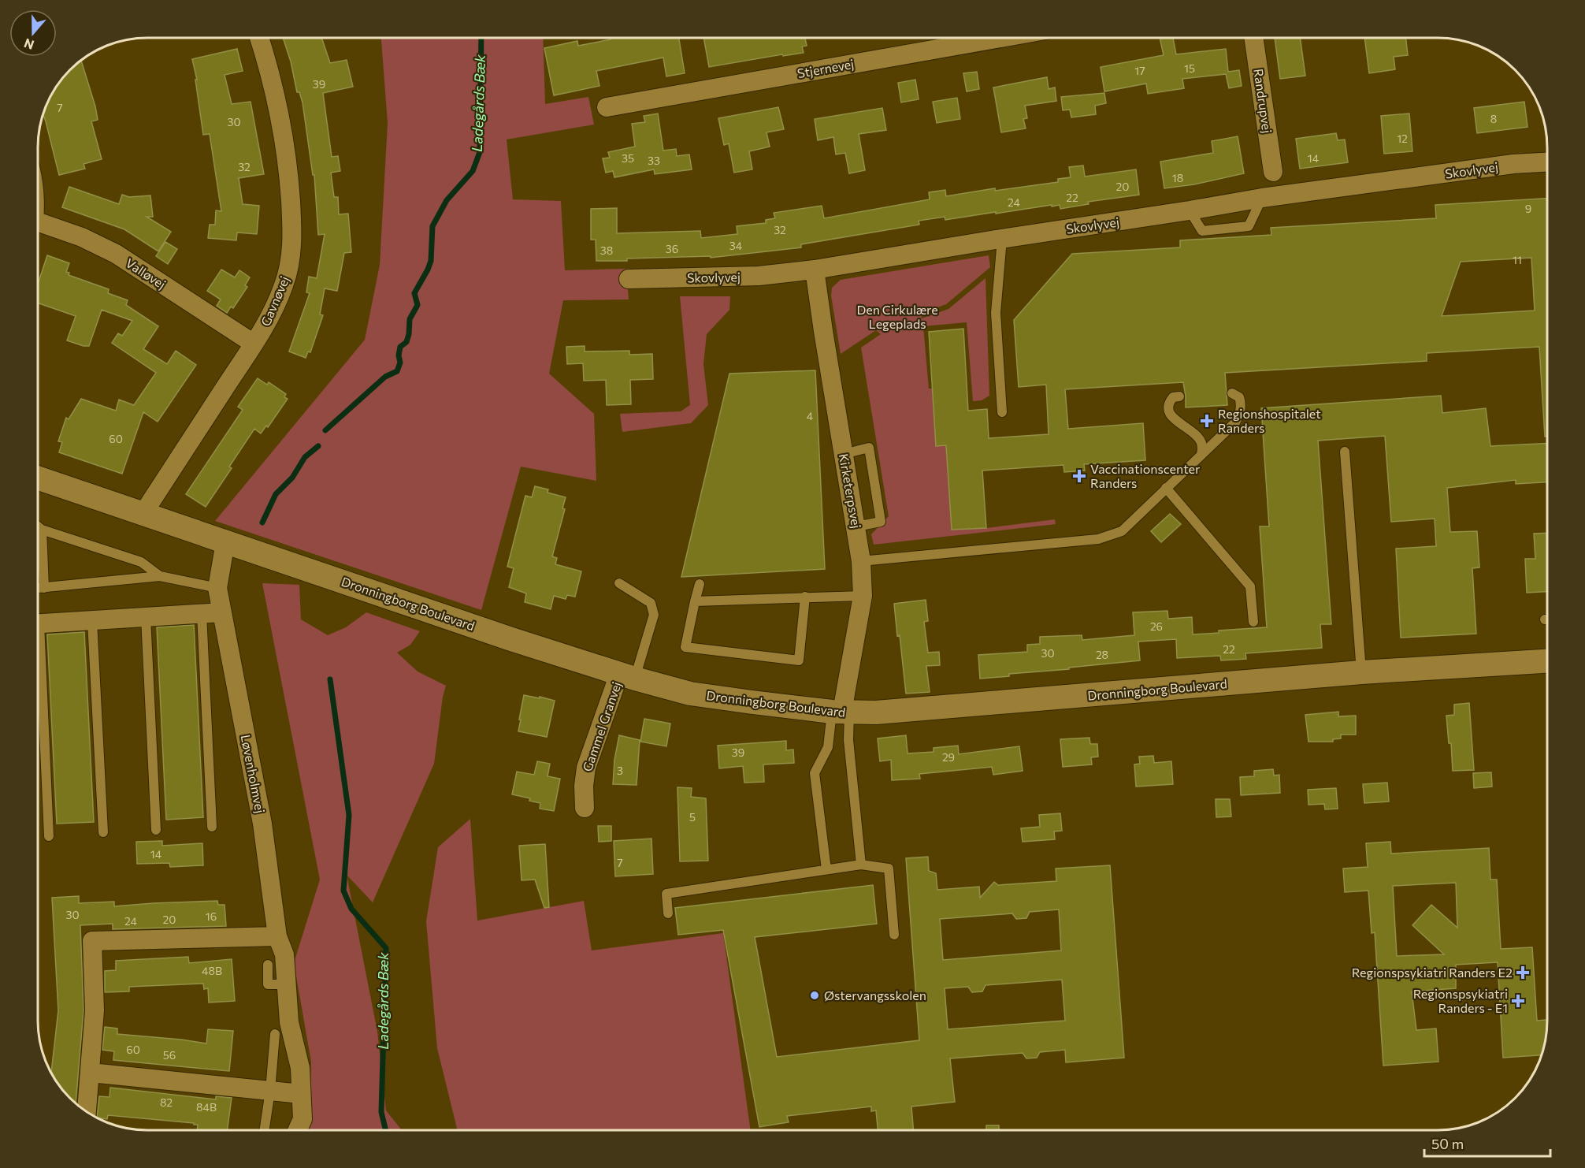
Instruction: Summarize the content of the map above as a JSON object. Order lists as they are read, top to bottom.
{
  "streets": {
    "street": [
      "Stjernevej",
      "Randrupvej",
      "Skovlyvej",
      "Valløvej",
      "Gavnøvej",
      "Kirketerpsvej",
      "Dronningborg Boulevard",
      "Gammel Granvej",
      "Løvenholmvej"
    ]
  },
  "crossings": [
    ["Skovlyvej", "Kirketerpsvej"],
    ["Valløvej", "Gavnøvej"],
    ["Gavnøvej", "Dronningborg Boulevard"],
    ["Kirketerpsvej", "Dronningborg Boulevard"],
    ["Dronningborg Boulevard", "Gammel Granvej"],
    ["Dronningborg Boulevard", "Løvenholmvej"]
  ],
  "water": ["Ladegårds Bæk"],
  "parks": ["Den Cirkulære Legeplads"],
  "places": {
    "health": [
      "Regionshospitalet Randers",
      "Vaccinationscenter Randers",
      "Regionspsykiatri Randers E2",
      "Regionspsykiatri Randers - E1"
    ],
    "other": ["Østervangsskolen"]
  },
  "house_numbers": [
    "15",
    "17",
    "39",
    "7",
    "8",
    "30",
    "12",
    "35",
    "14",
    "33",
    "32",
    "18",
    "20",
    "22",
    "24",
    "9",
    "32",
    "34",
    "36",
    "38",
    "11",
    "4",
    "60",
    "26",
    "22",
    "30",
    "28",
    "39",
    "29",
    "3",
    "5",
    "14",
    "7",
    "30",
    "16",
    "20",
    "24",
    "48B",
    "60",
    "56",
    "82",
    "84B"
  ],
  "scale_bar": "50 m",
  "north": "bottom"
}
